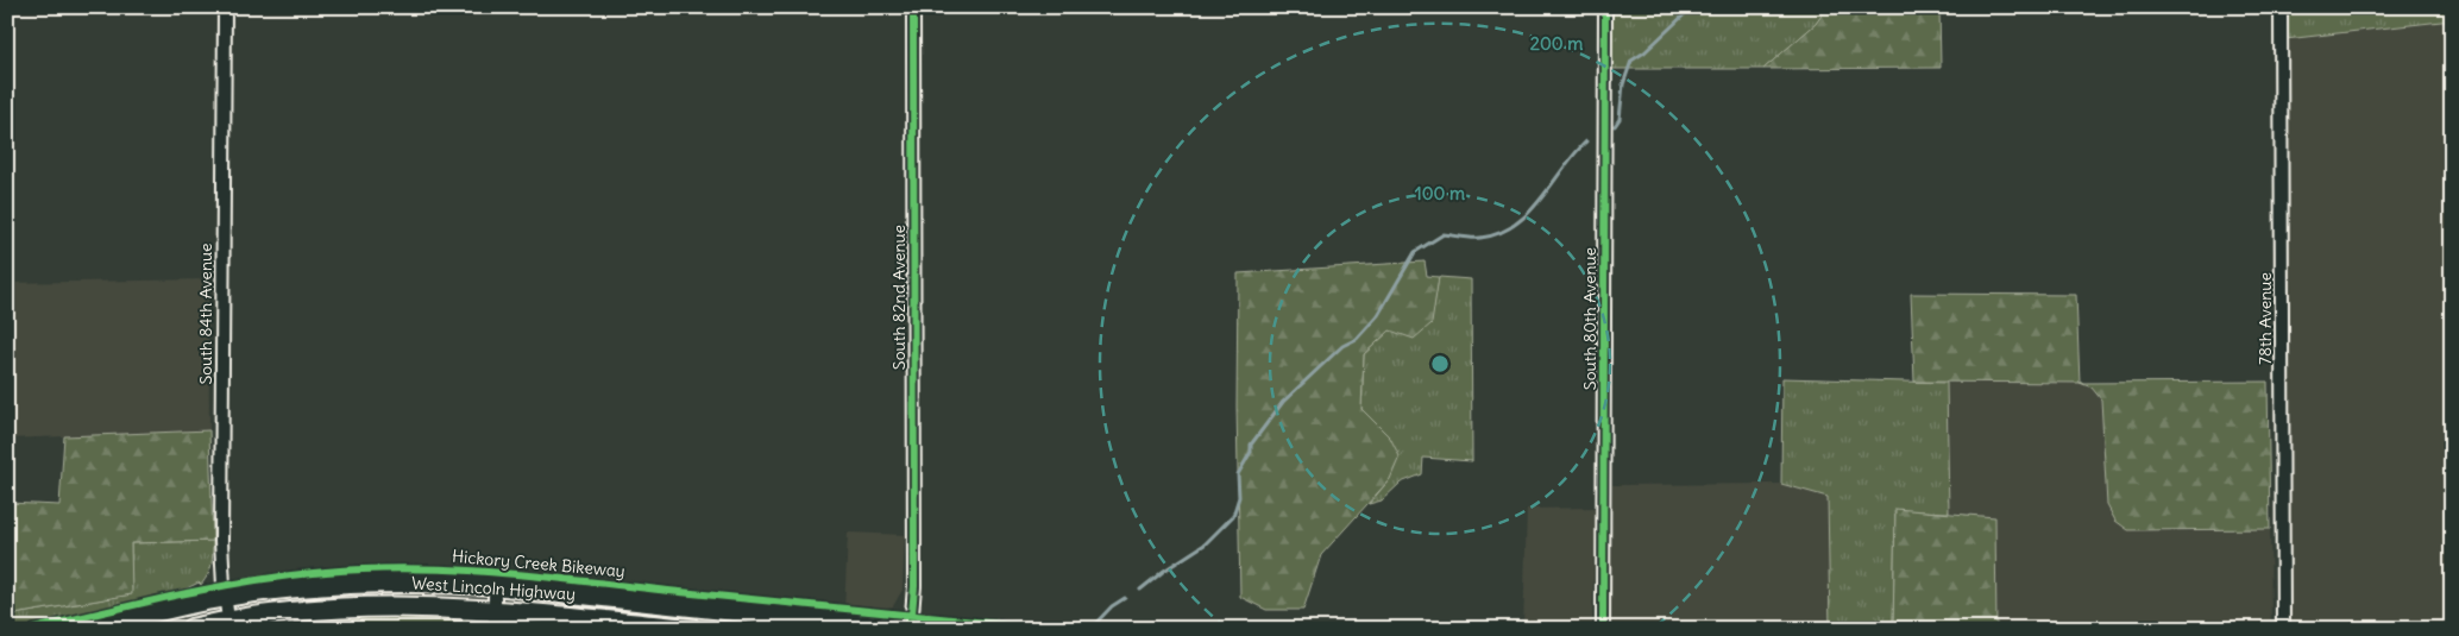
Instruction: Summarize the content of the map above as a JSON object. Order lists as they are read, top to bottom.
{
  "streets": {
    "main road": ["West Lincoln Highway"],
    "street": [
      "South 82nd Avenue",
      "South 84th Avenue",
      "South 80th Avenue",
      "78th Avenue"
    ],
    "cycle path": ["Hickory Creek Bikeway"]
  },
  "crossings": [
    ["South 82nd Avenue", "West Lincoln Highway"],
    ["South 84th Avenue", "West Lincoln Highway"]
  ],
  "rings": ["200 m", "100 m"]
}
